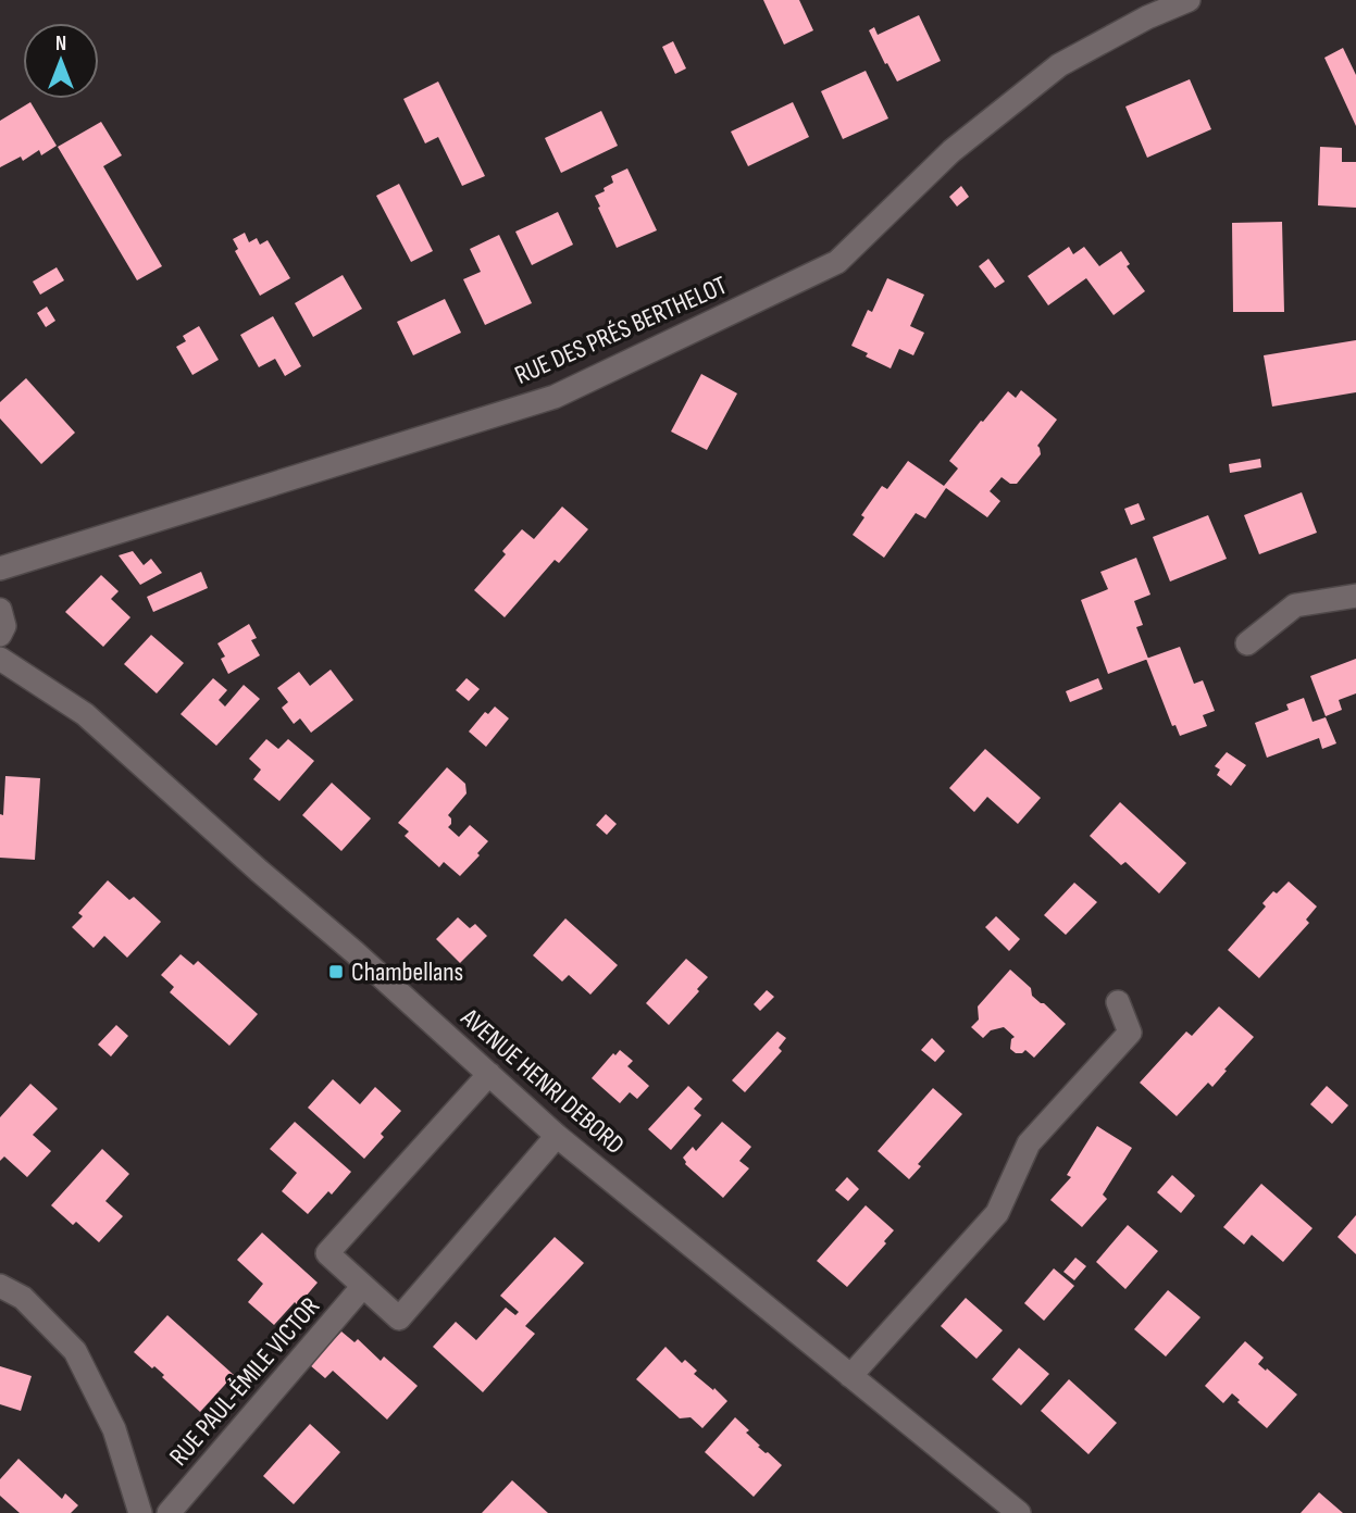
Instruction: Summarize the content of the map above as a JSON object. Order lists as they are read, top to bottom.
{
  "streets": {
    "street": ["RUE DES PRÉS BERTHELOT", "AVENUE HENRI DEBORD", "RUE PAUL-ÉMILE VICTOR"]
  },
  "places": {
    "transit": ["Chambellans"]
  },
  "north": "top"
}
